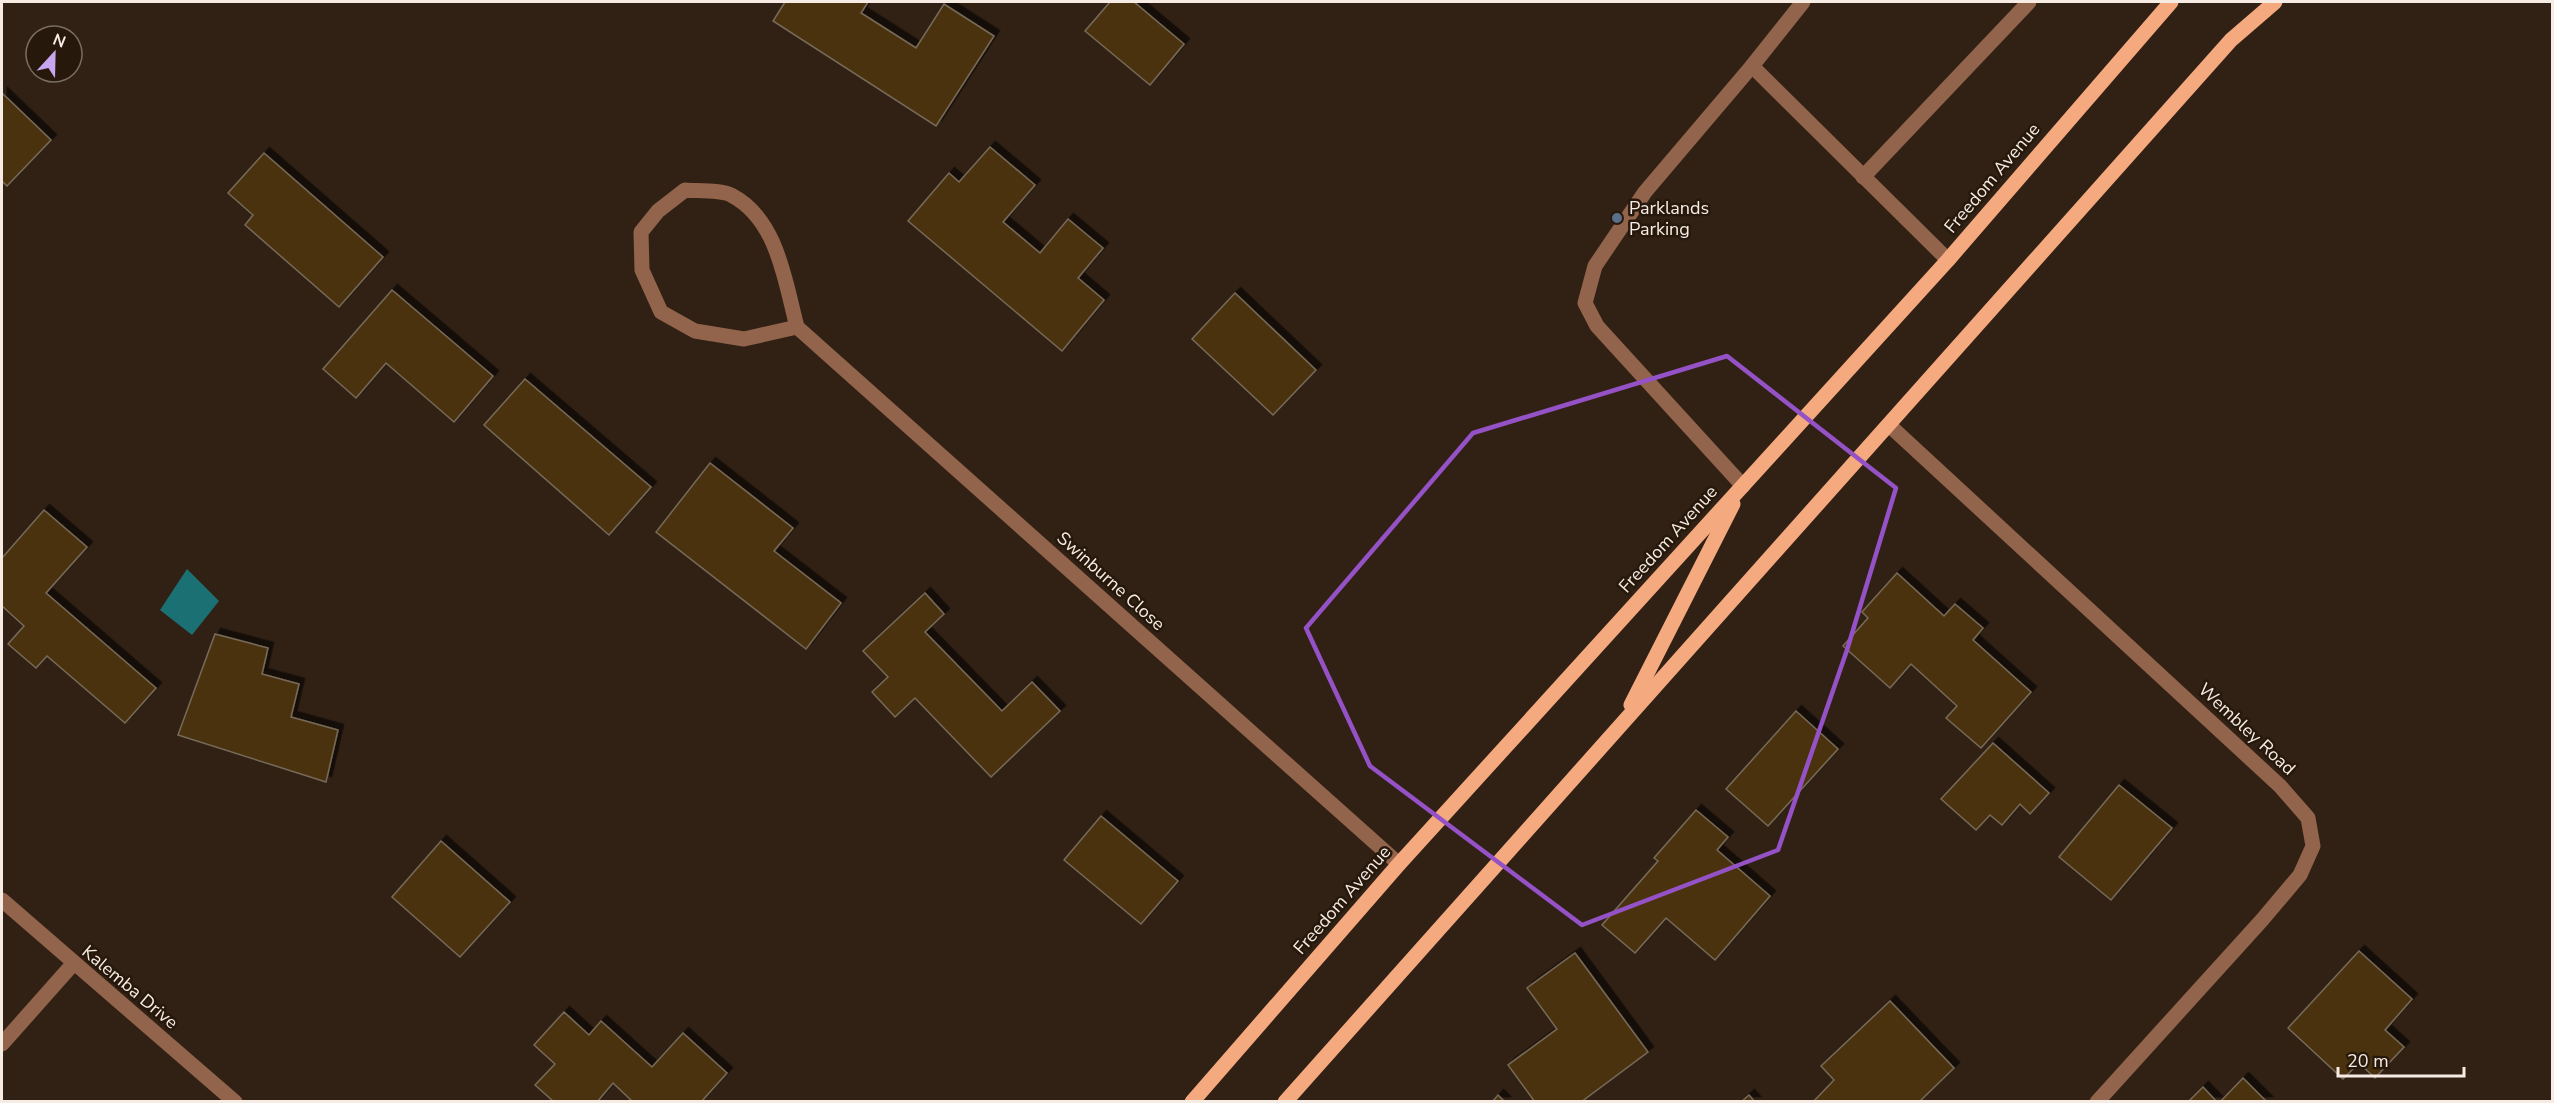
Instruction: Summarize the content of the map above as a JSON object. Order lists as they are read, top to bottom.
{
  "streets": {
    "main road": ["Freedom Avenue"],
    "street": ["Swinburne Close", "Wembley Road", "Kalemba Drive"]
  },
  "crossings": [
    ["Freedom Avenue", "Swinburne Close"]
  ],
  "places": ["Parklands Parking"],
  "scale_bar": "20 m",
  "north": "top"
}
